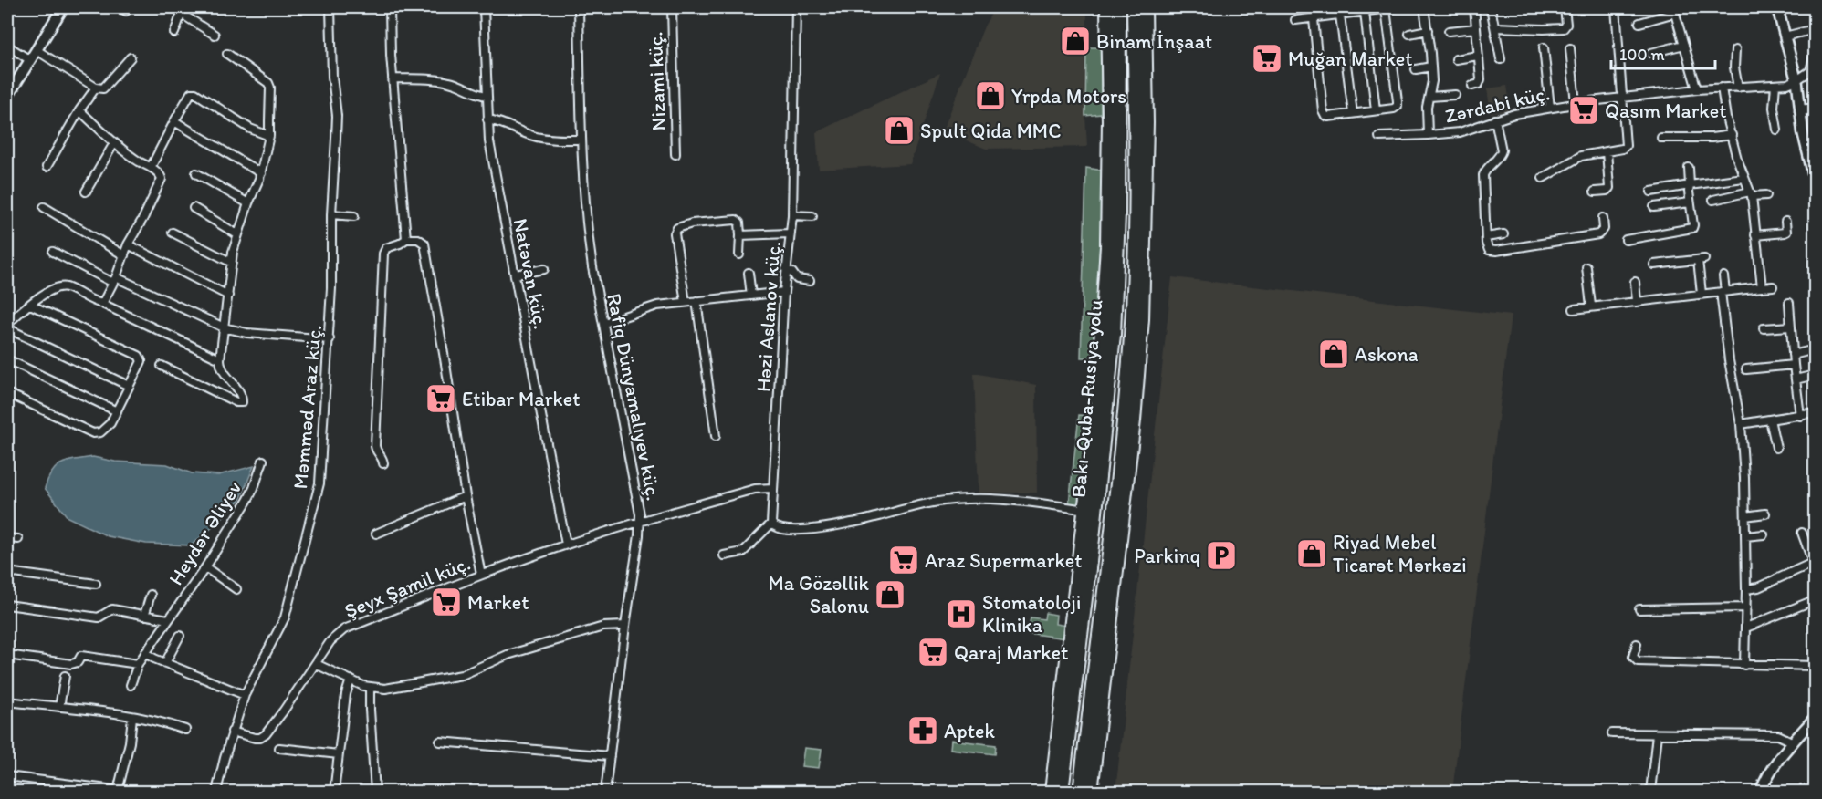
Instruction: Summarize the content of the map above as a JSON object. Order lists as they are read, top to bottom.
{
  "streets": {
    "highway": ["Bakı-Quba-Rusiya yolu"],
    "street": [
      "Nizami küç.",
      "Zərdabi küç.",
      "Natəvan küç.",
      "Həzi Aslanov küç.",
      "Rafiq Dünyamalıyev küç.",
      "Məmməd Araz küç.",
      "Heydər Əliyev",
      "Şeyx Şamil küç."
    ]
  },
  "crossings": [
    ["Natəvan küç.", "Şeyx Şamil küç."],
    ["Həzi Aslanov küç.", "Şeyx Şamil küç."],
    ["Rafiq Dünyamalıyev küç.", "Şeyx Şamil küç."],
    ["Məmməd Araz küç.", "Şeyx Şamil küç."]
  ],
  "places": {
    "shop": [
      "Binam İnşaat",
      "Yrpda Motors",
      "Spult Qida MMC",
      "Askona",
      "Riyad Mebel Ticarət Mərkəzi",
      "Ma Gözəllik Salonu"
    ],
    "supermarket": [
      "Muğan Market",
      "Qasım Market",
      "Etibar Market",
      "Araz Supermarket",
      "Market",
      "Qaraj Market"
    ],
    "parking": ["Parkinq"],
    "hospital": ["Stomatoloji Klinika"],
    "pharmacy": ["Aptek"]
  },
  "scale_bar": "100 m"
}
